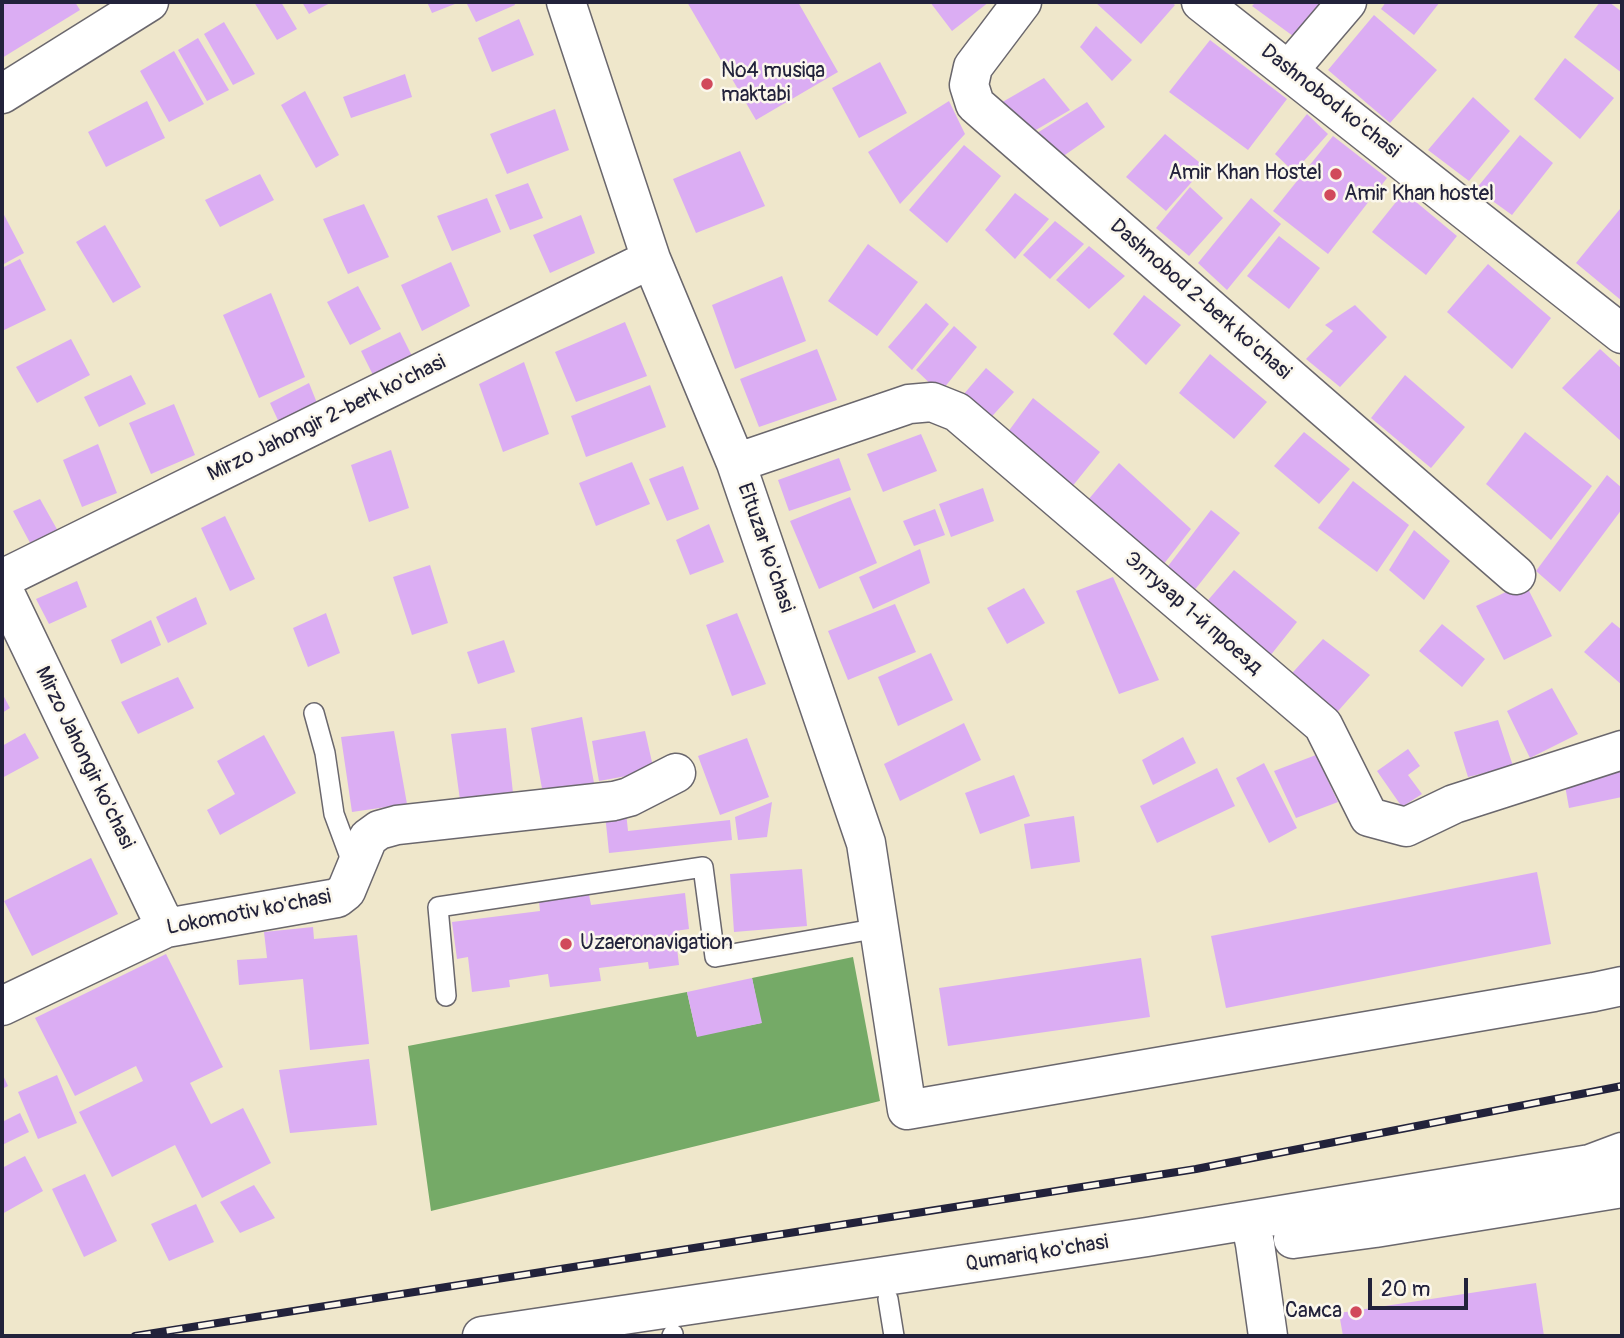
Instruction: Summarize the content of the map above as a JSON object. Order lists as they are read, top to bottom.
{
  "streets": {
    "street": [
      "Dashnobod ko'chasi",
      "Dashnobod 2-berk ko'chasi",
      "Mirzo Jahongir 2-berk ko'chasi",
      "Eltuzar ko'chasi",
      "Элтузар 1-й проезд",
      "Mirzo Jahongir ko'chasi",
      "Lokomotiv ko'chasi",
      "Qumariq ko'chasi"
    ]
  },
  "crossings": [
    ["Mirzo Jahongir 2-berk ko'chasi", "Eltuzar ko'chasi"],
    ["Eltuzar ko'chasi", "Элтузар 1-й проезд"],
    ["Mirzo Jahongir ko'chasi", "Lokomotiv ko'chasi"]
  ],
  "places": [
    "№4 musiqa maktabi",
    "Amir Khan Hostel",
    "Amir Khan hostel",
    "Uzaeronavigation",
    "Самса"
  ],
  "scale_bar": "20 m"
}
